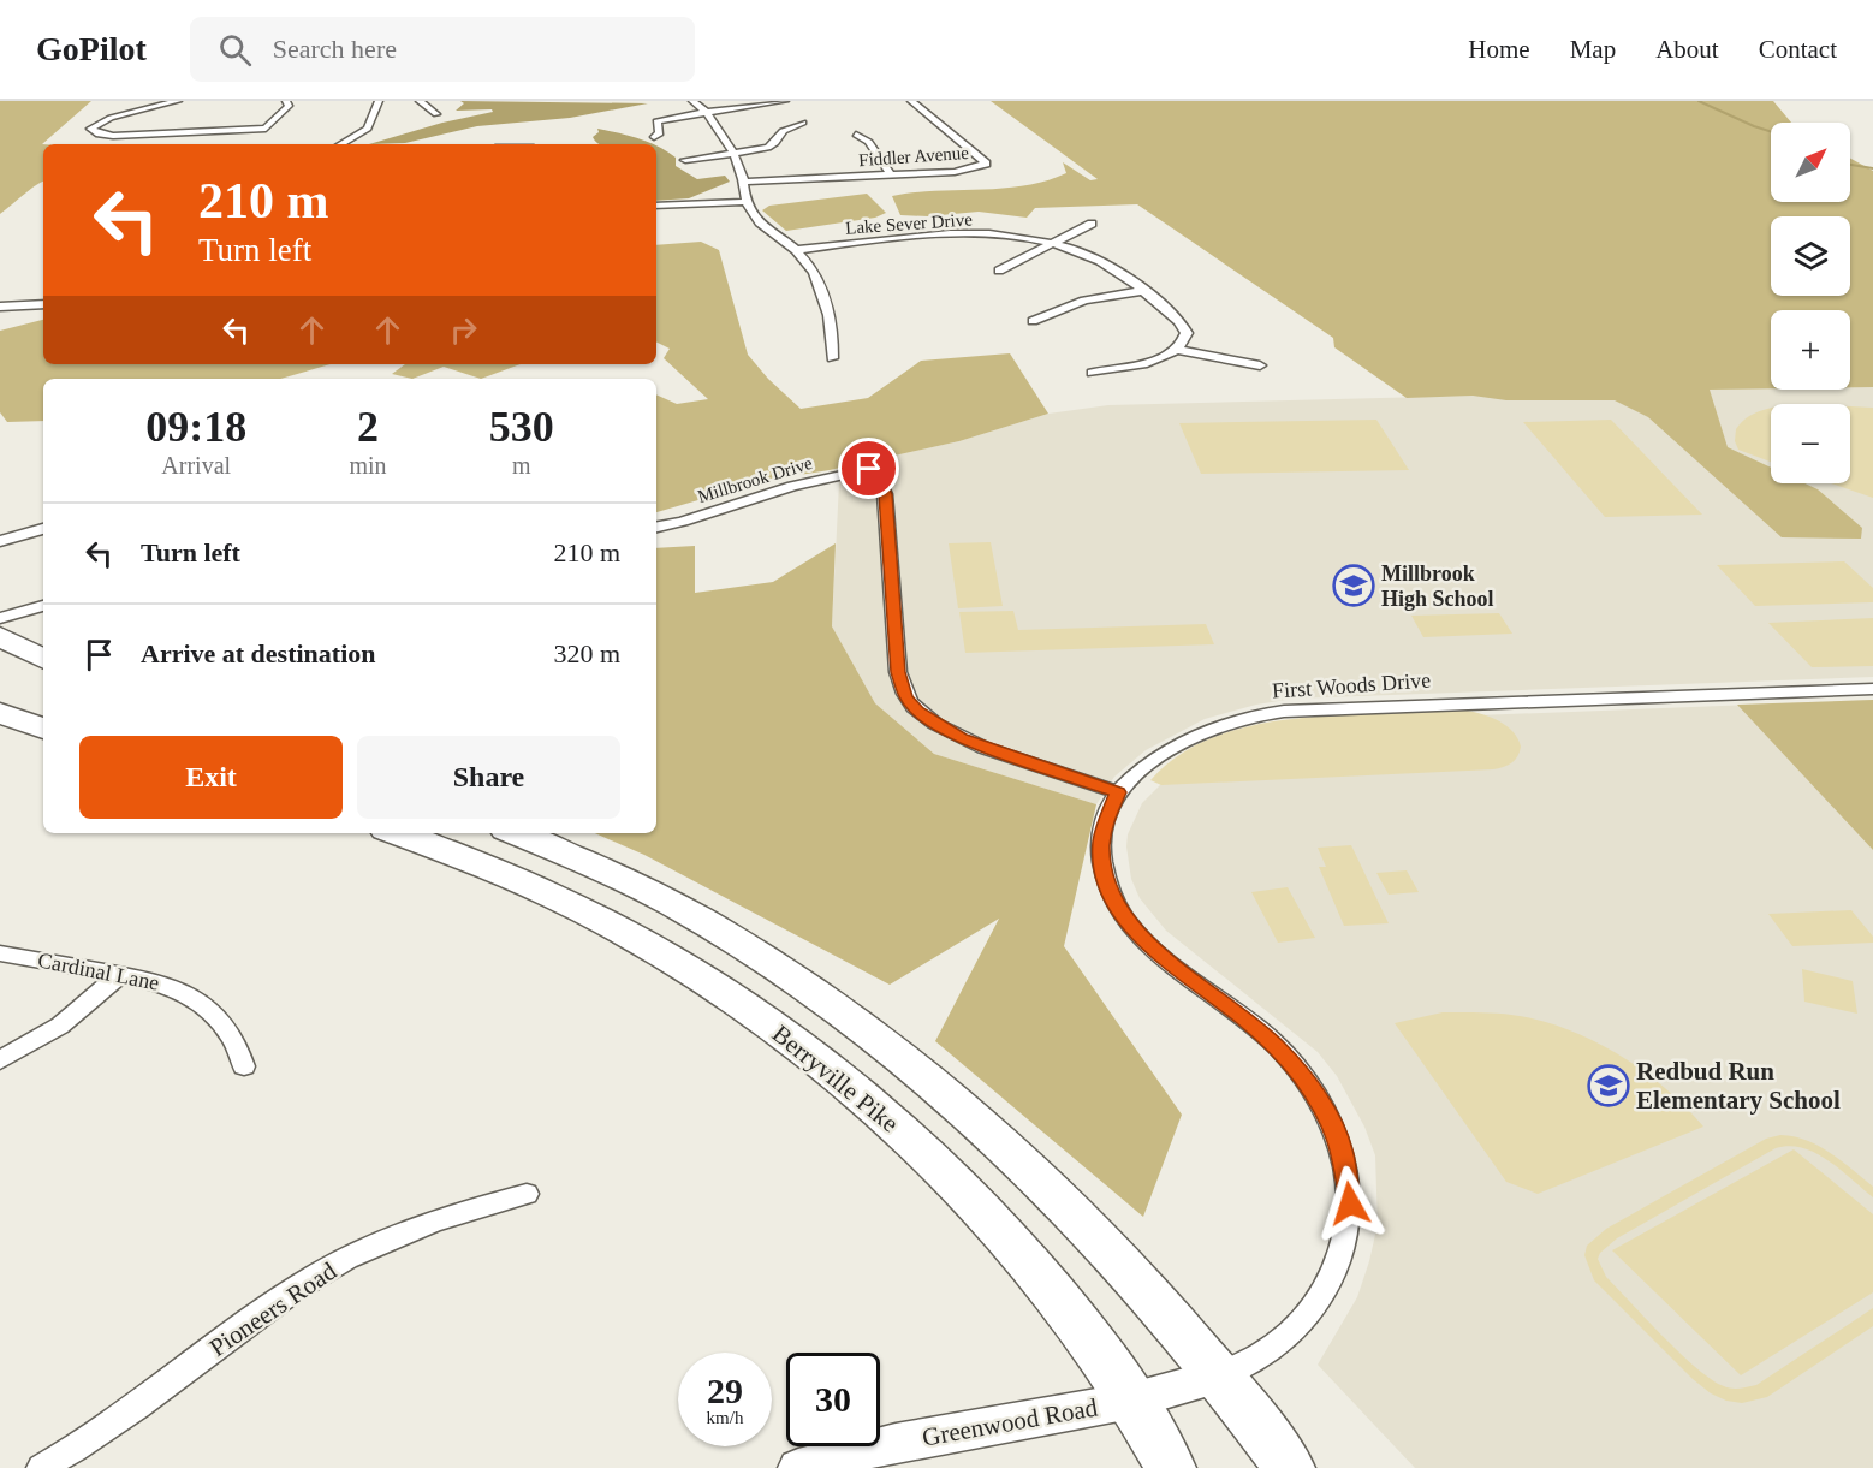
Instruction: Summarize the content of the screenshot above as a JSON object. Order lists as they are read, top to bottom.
{
  "streets": {
    "highway": ["Berryville Pike"],
    "main road": ["Greenwood Road"],
    "street": [
      "Fiddler Avenue",
      "Lake Sever Drive",
      "Millbrook Drive",
      "First Woods Drive",
      "Cardinal Lane",
      "Pioneers Road"
    ]
  },
  "crossings": [
    ["Millbrook Drive", "First Woods Drive"],
    ["First Woods Drive", "Greenwood Road"],
    ["Berryville Pike", "Greenwood Road"]
  ],
  "places": {
    "school or university": ["Millbrook High School", "Redbud Run Elementary School"]
  },
  "north": "top right",
  "page": {
    "header": "GoPilot",
    "search": "Search here",
    "nav": [
      "Home",
      "Map",
      "About",
      "Contact"
    ],
    "map_buttons": ["+", "−"],
    "turn": ["210 m", "Turn left"],
    "eta": [
      "09:18",
      "Arrival",
      "2",
      "min",
      "530",
      "m"
    ],
    "list": [
      {
        "name": "Turn left",
        "value": "210 m"
      },
      {
        "name": "Arrive at destination",
        "value": "320 m"
      }
    ],
    "buttons": ["Exit", "Share"],
    "speed": "29 km/h",
    "limit": "30"
  }
}
